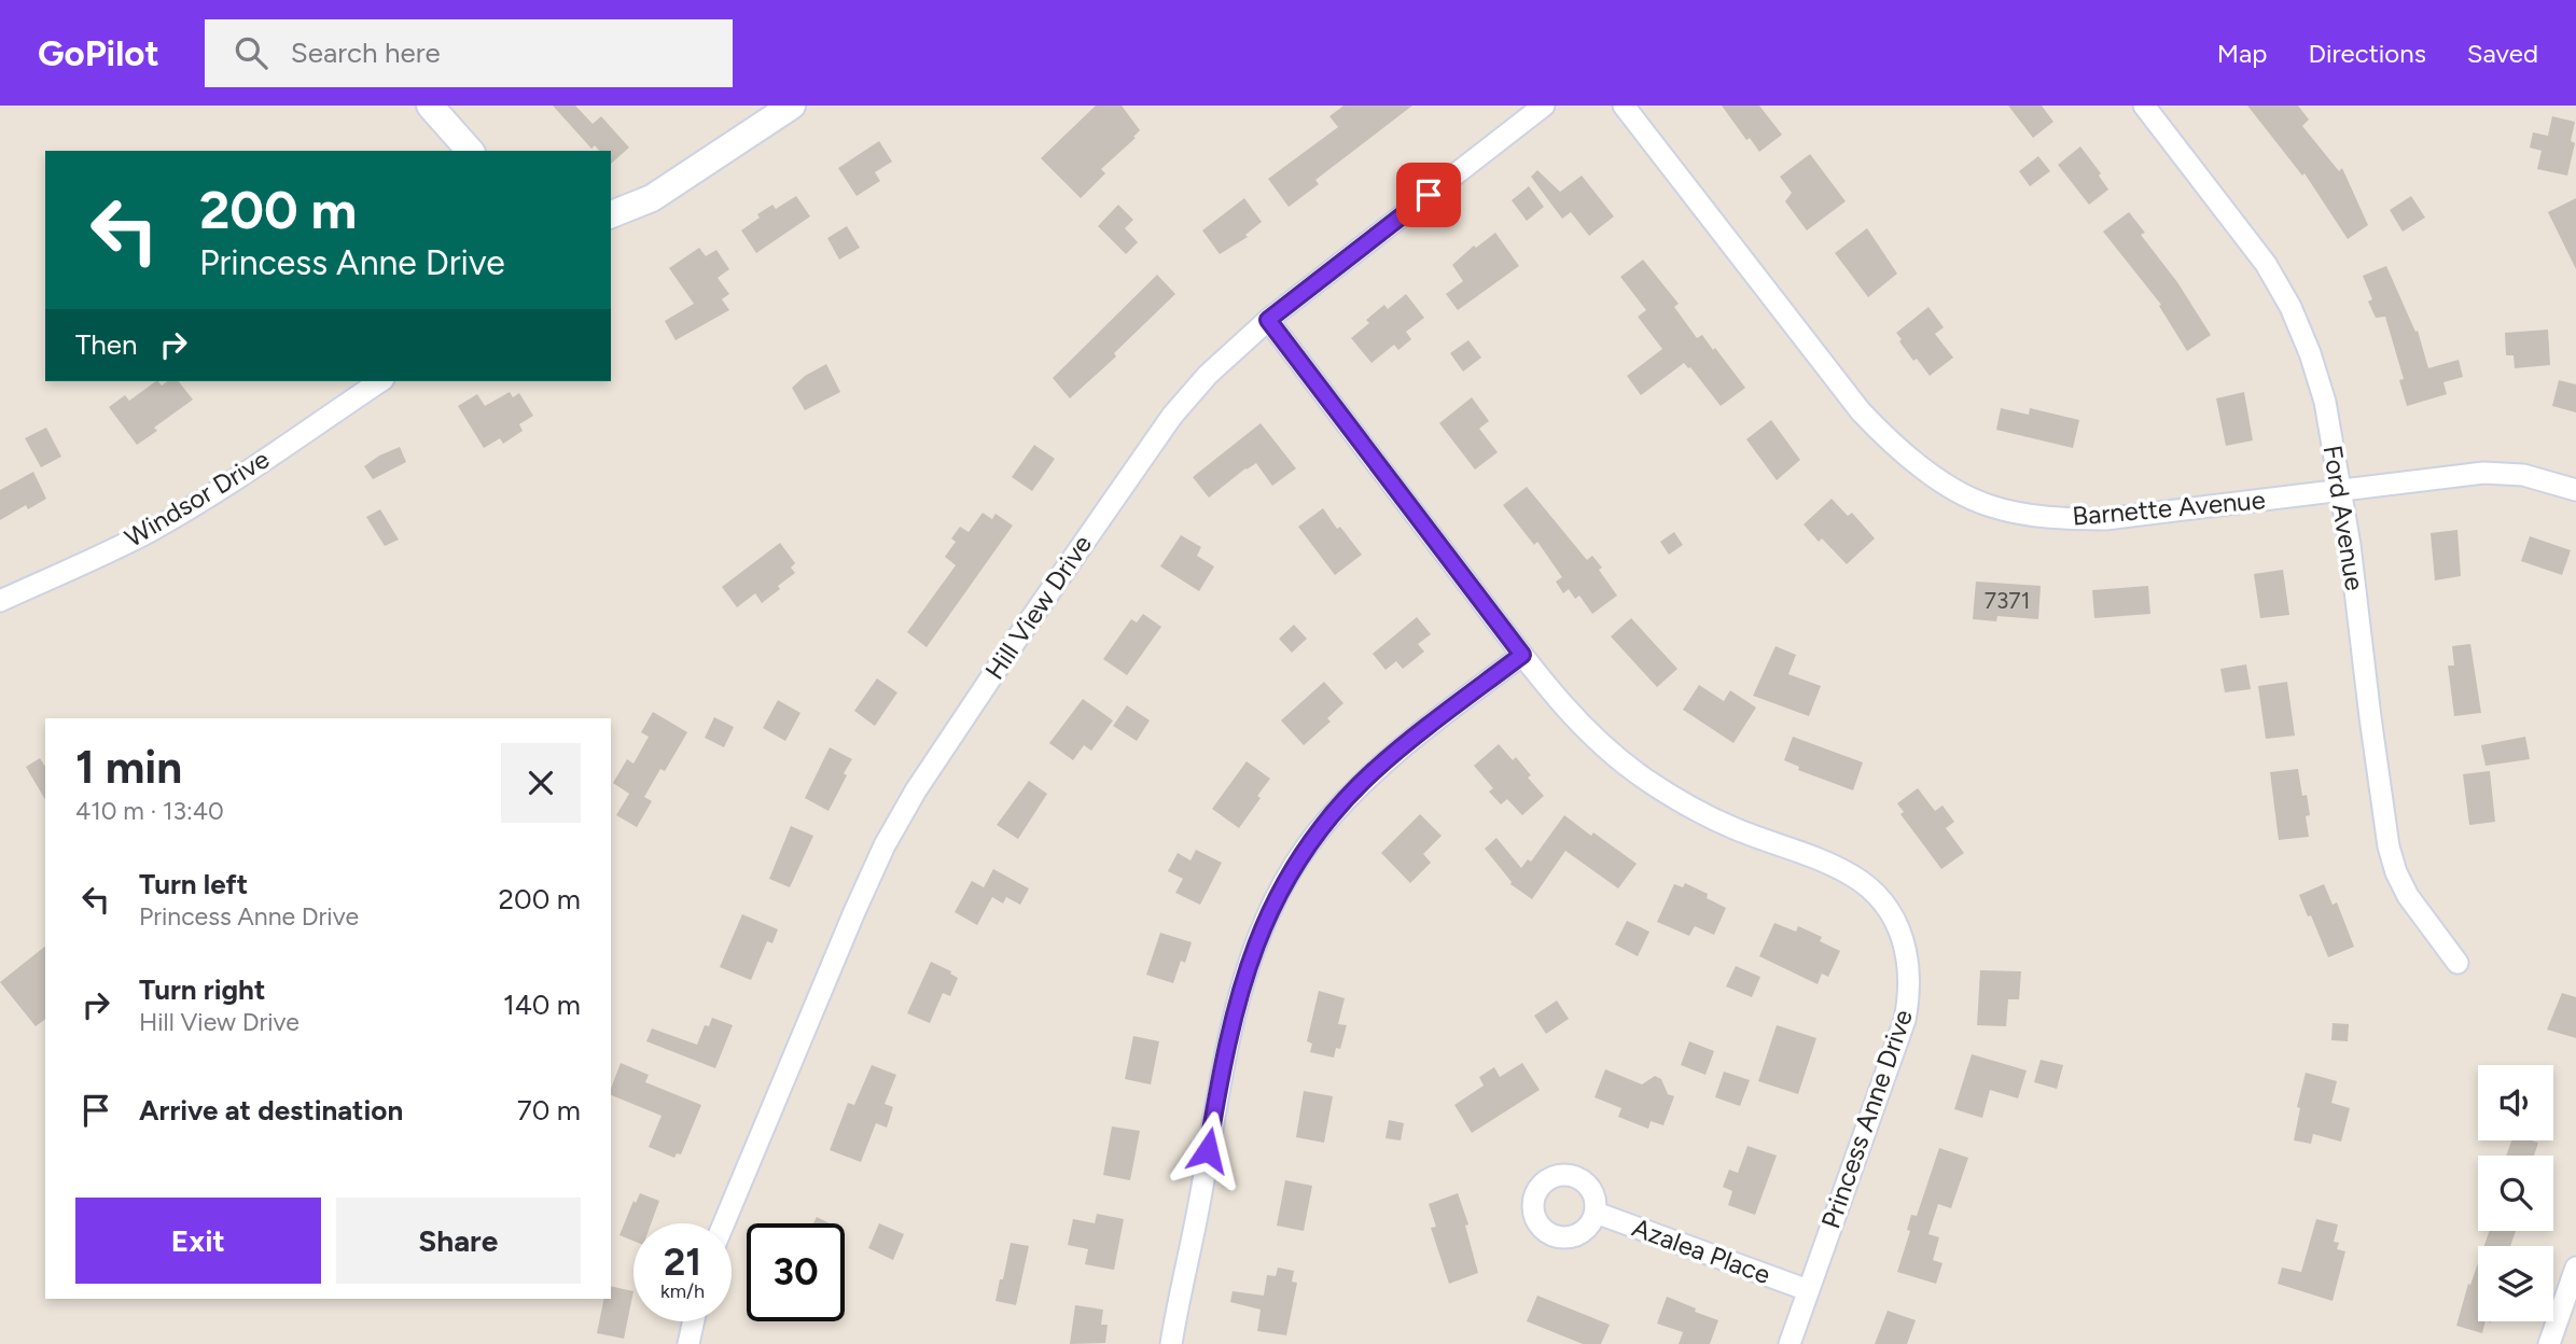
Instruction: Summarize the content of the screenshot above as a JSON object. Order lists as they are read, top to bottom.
{
  "streets": {
    "street": [
      "Windsor Drive",
      "Barnette Avenue",
      "Ford Avenue",
      "Hill View Drive",
      "Princess Anne Drive",
      "Azalea Place"
    ]
  },
  "crossings": [
    ["Barnette Avenue", "Ford Avenue"],
    ["Hill View Drive", "Princess Anne Drive"],
    ["Princess Anne Drive", "Azalea Place"]
  ],
  "house_numbers": ["7371"],
  "page": {
    "header": "GoPilot",
    "search": "Search here",
    "nav": ["Map", "Directions", "Saved"],
    "turn": ["200 m", "Princess Anne Drive"],
    "then": "Then",
    "heading": ["1 min", "410 m · 13:40"],
    "list": [
      {
        "name": "Turn left",
        "note": "Princess Anne Drive",
        "value": "200 m"
      },
      {
        "name": "Turn right",
        "note": "Hill View Drive",
        "value": "140 m"
      },
      {
        "name": "Arrive at destination",
        "value": "70 m"
      }
    ],
    "buttons": ["Exit", "Share"],
    "speed": "21 km/h",
    "limit": "30"
  }
}
